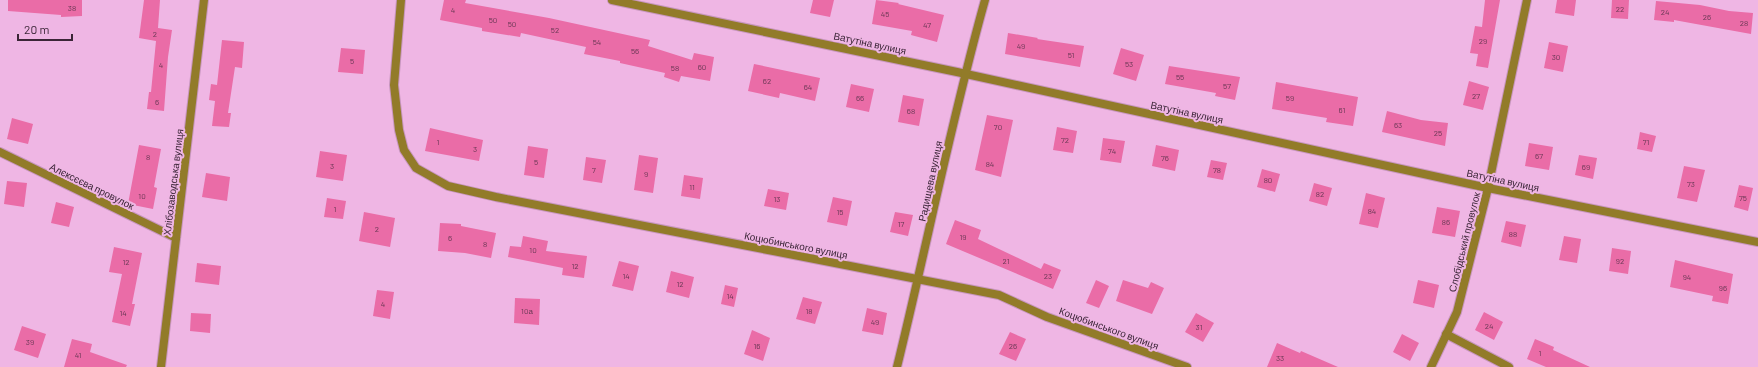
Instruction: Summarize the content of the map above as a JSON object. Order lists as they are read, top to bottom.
{
  "streets": {
    "street": [
      "Ватутіна вулиця",
      "Радищева вулиця",
      "Хлібозаводська вулиця",
      "Алєксєєва провулок",
      "Слобідський провулок",
      "Коцюбинського вулиця"
    ]
  },
  "crossings": [
    ["Ватутіна вулиця", "Радищева вулиця"],
    ["Ватутіна вулиця", "Слобідський провулок"],
    ["Радищева вулиця", "Коцюбинського вулиця"],
    ["Хлібозаводська вулиця", "Алєксєєва провулок"]
  ],
  "house_numbers": [
    "38",
    "22",
    "4",
    "24",
    "45",
    "26",
    "50",
    "28",
    "50",
    "47",
    "52",
    "2",
    "29",
    "54",
    "49",
    "56",
    "51",
    "30",
    "5",
    "53",
    "4",
    "60",
    "58",
    "55",
    "62",
    "57",
    "64",
    "27",
    "66",
    "59",
    "6",
    "61",
    "68",
    "63",
    "70",
    "25",
    "72",
    "1",
    "71",
    "3",
    "74",
    "67",
    "8",
    "76",
    "5",
    "84",
    "3",
    "69",
    "7",
    "78",
    "9",
    "80",
    "73",
    "11",
    "82",
    "10",
    "75",
    "13",
    "1",
    "84",
    "15",
    "86",
    "17",
    "2",
    "88",
    "19",
    "6",
    "8",
    "10",
    "21",
    "92",
    "12",
    "12",
    "14",
    "23",
    "94",
    "12",
    "96",
    "14",
    "4",
    "10а",
    "18",
    "14",
    "49",
    "24",
    "31",
    "39",
    "16",
    "26",
    "1",
    "41",
    "33"
  ],
  "scale_bar": "20 m"
}
